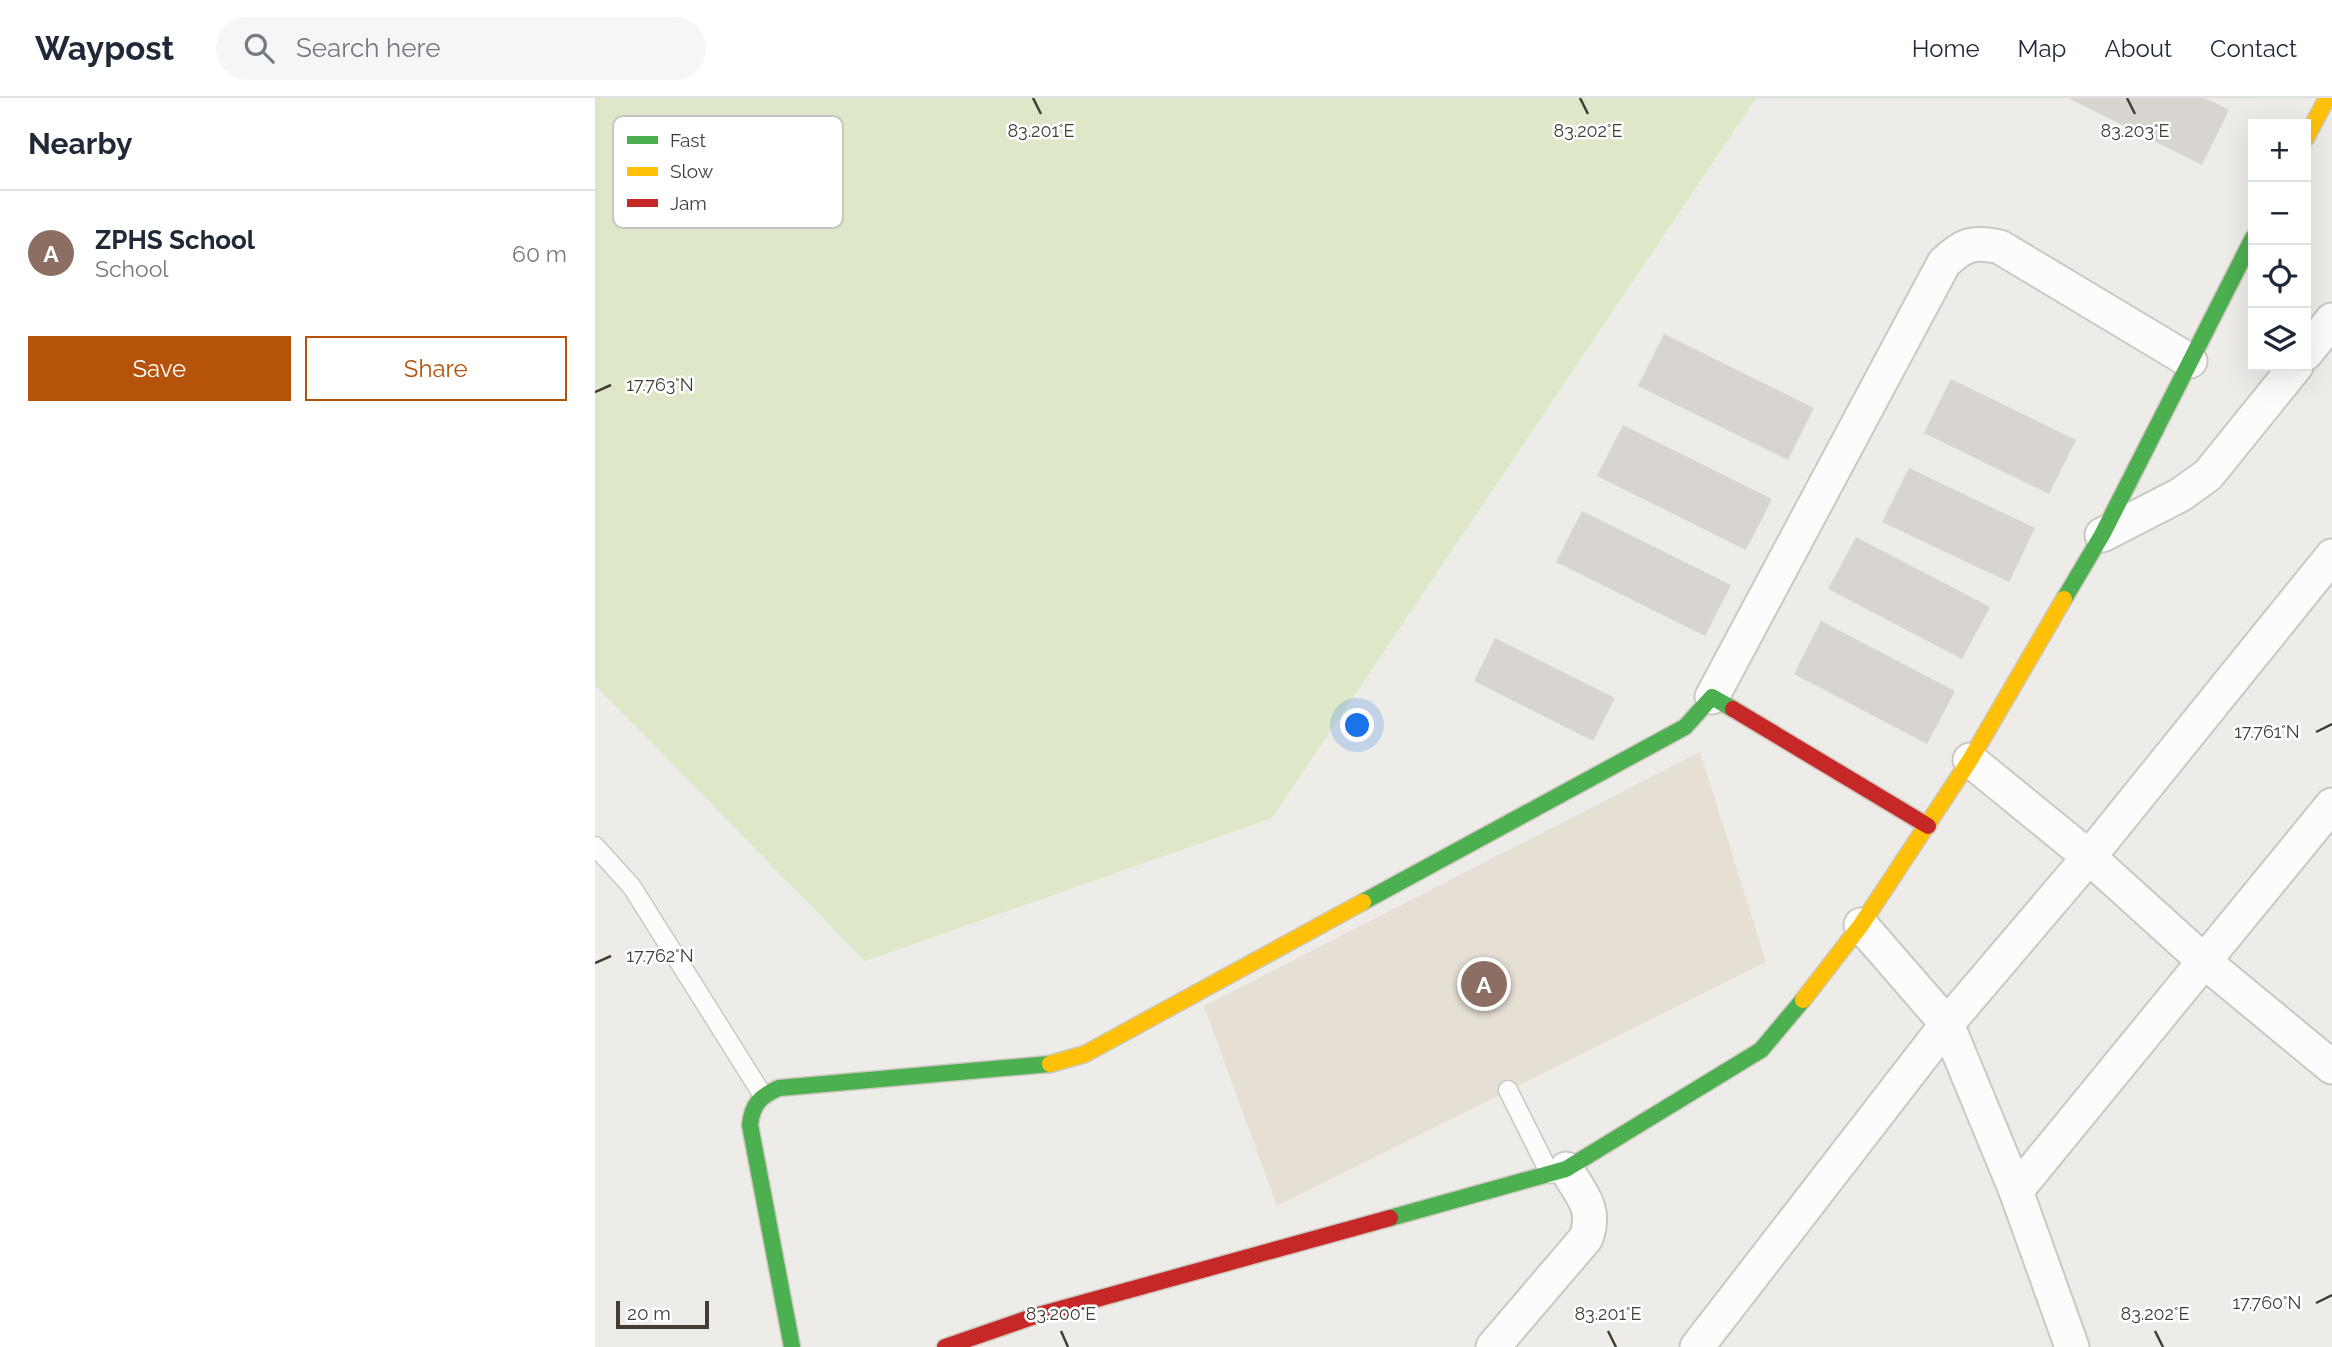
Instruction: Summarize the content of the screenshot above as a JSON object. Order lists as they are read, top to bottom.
{
  "legend": ["Fast", "Slow", "Jam"],
  "scale_bar": "20 m",
  "page": {
    "header": "Waypost",
    "search": "Search here",
    "nav": [
      "Home",
      "Map",
      "About",
      "Contact"
    ],
    "heading": "Nearby",
    "map_buttons": ["+", "−"],
    "list": [
      {
        "mark": "A",
        "name": "ZPHS School",
        "note": "School",
        "value": "60 m"
      }
    ],
    "buttons": ["Save", "Share"],
    "pins": "A",
    "scale": "20 m"
  },
  "coordinates": [
    "83.201°E",
    "83.202°E",
    "83.203°E",
    "17.763°N",
    "17.761°N",
    "17.762°N",
    "17.760°N",
    "83.200°E"
  ]
}
